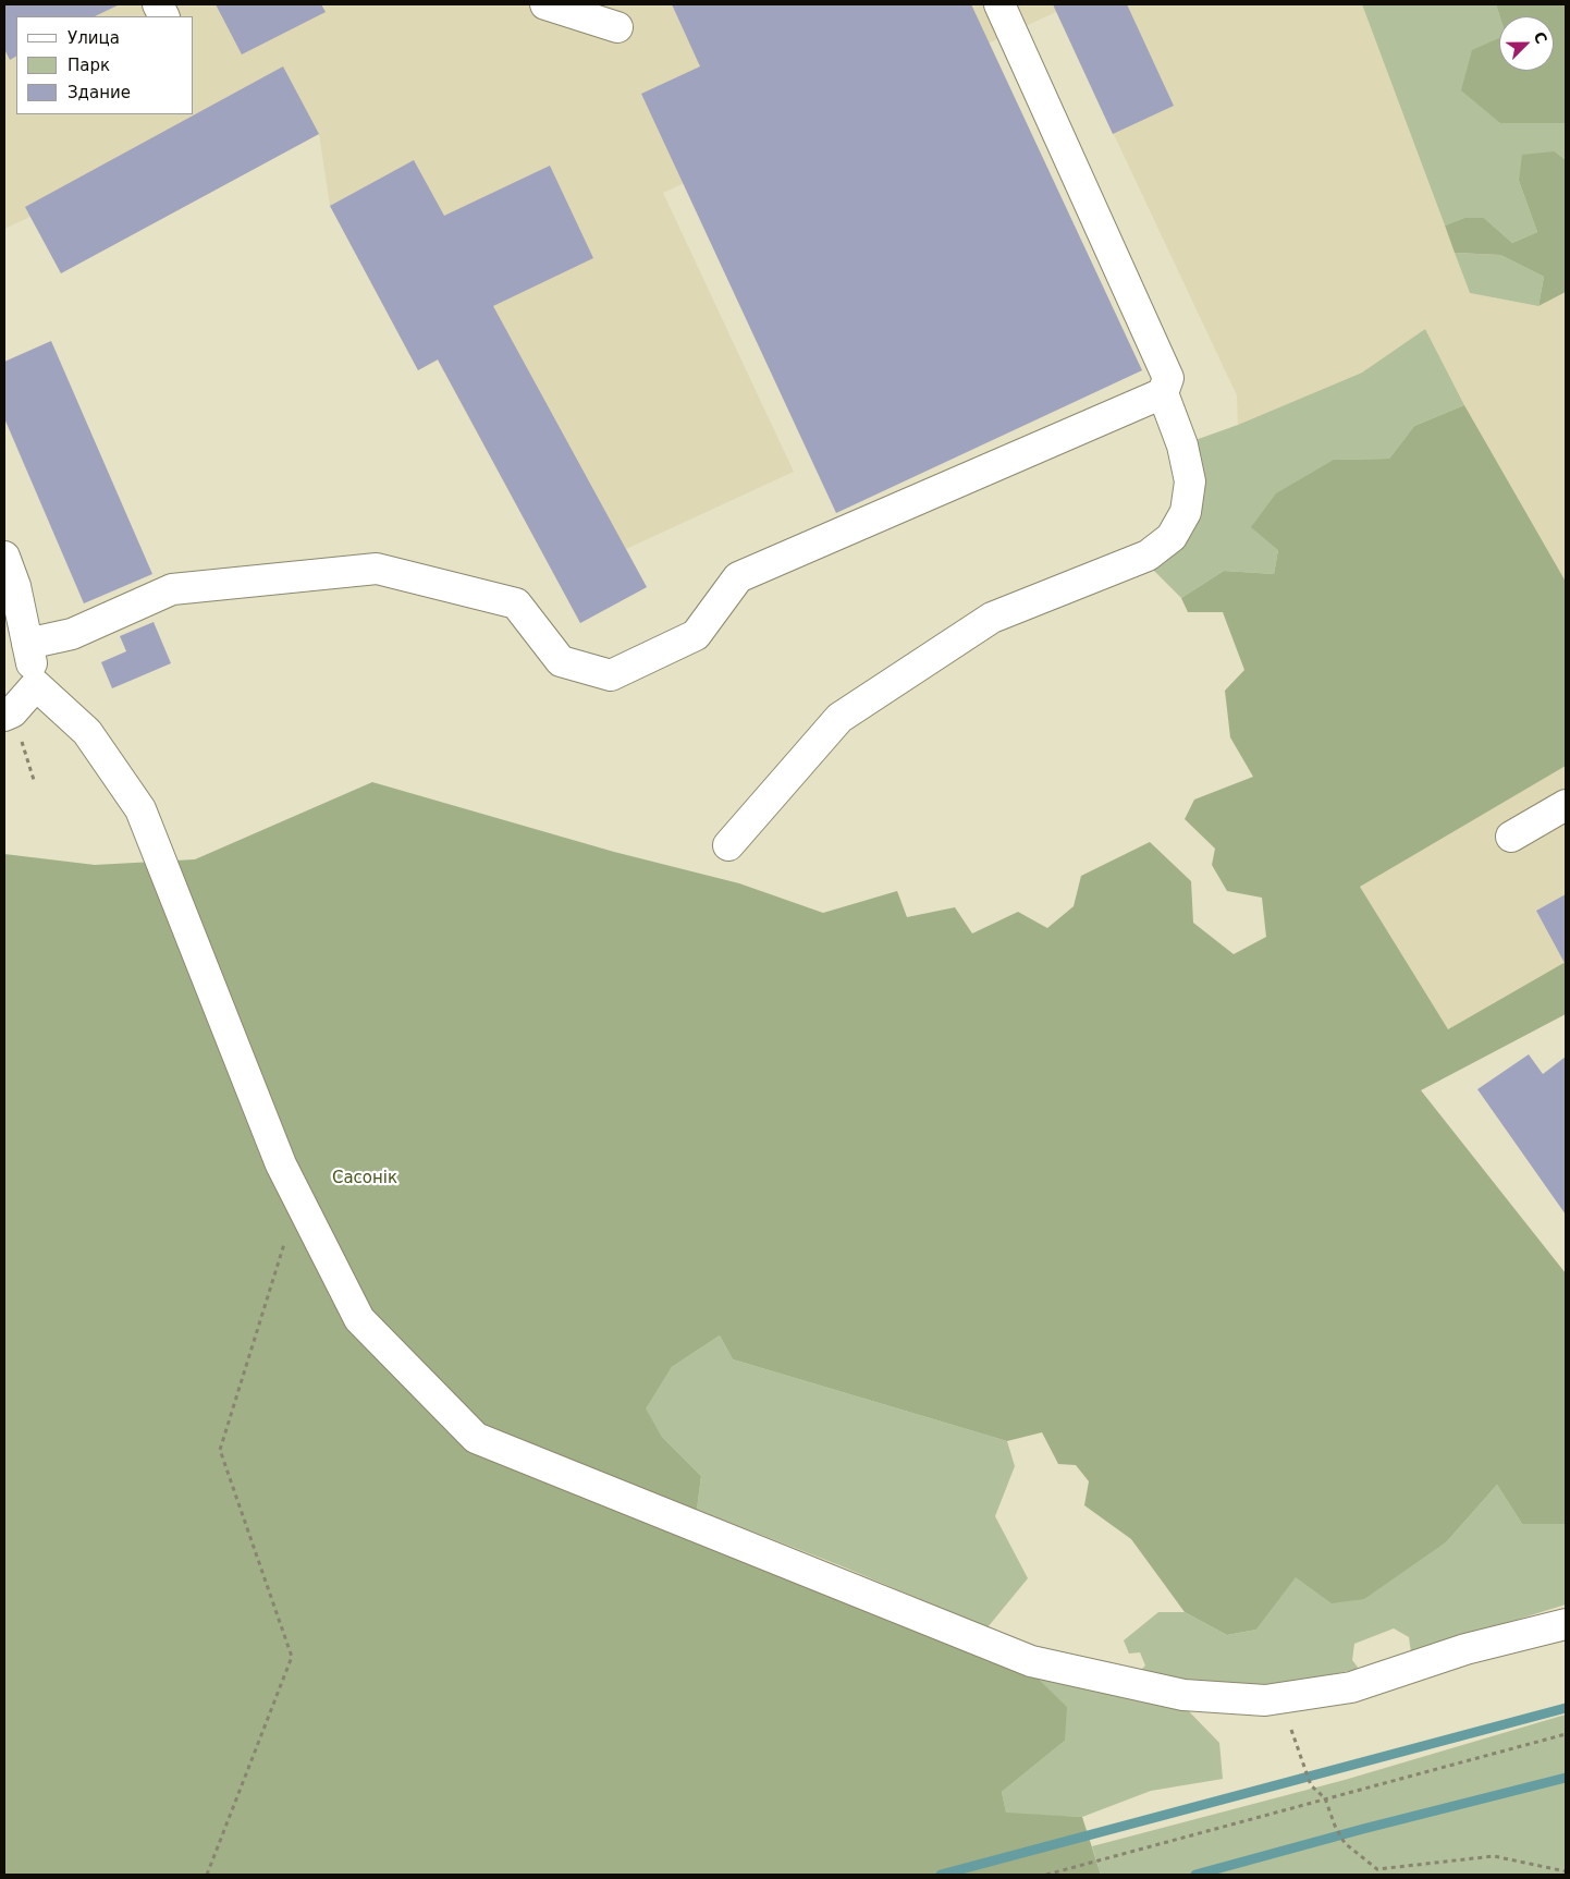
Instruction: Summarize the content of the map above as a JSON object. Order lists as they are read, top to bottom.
{
  "parks": ["Сасонік"],
  "legend": ["Улица", "Парк", "Здание"],
  "north": "top right"
}
